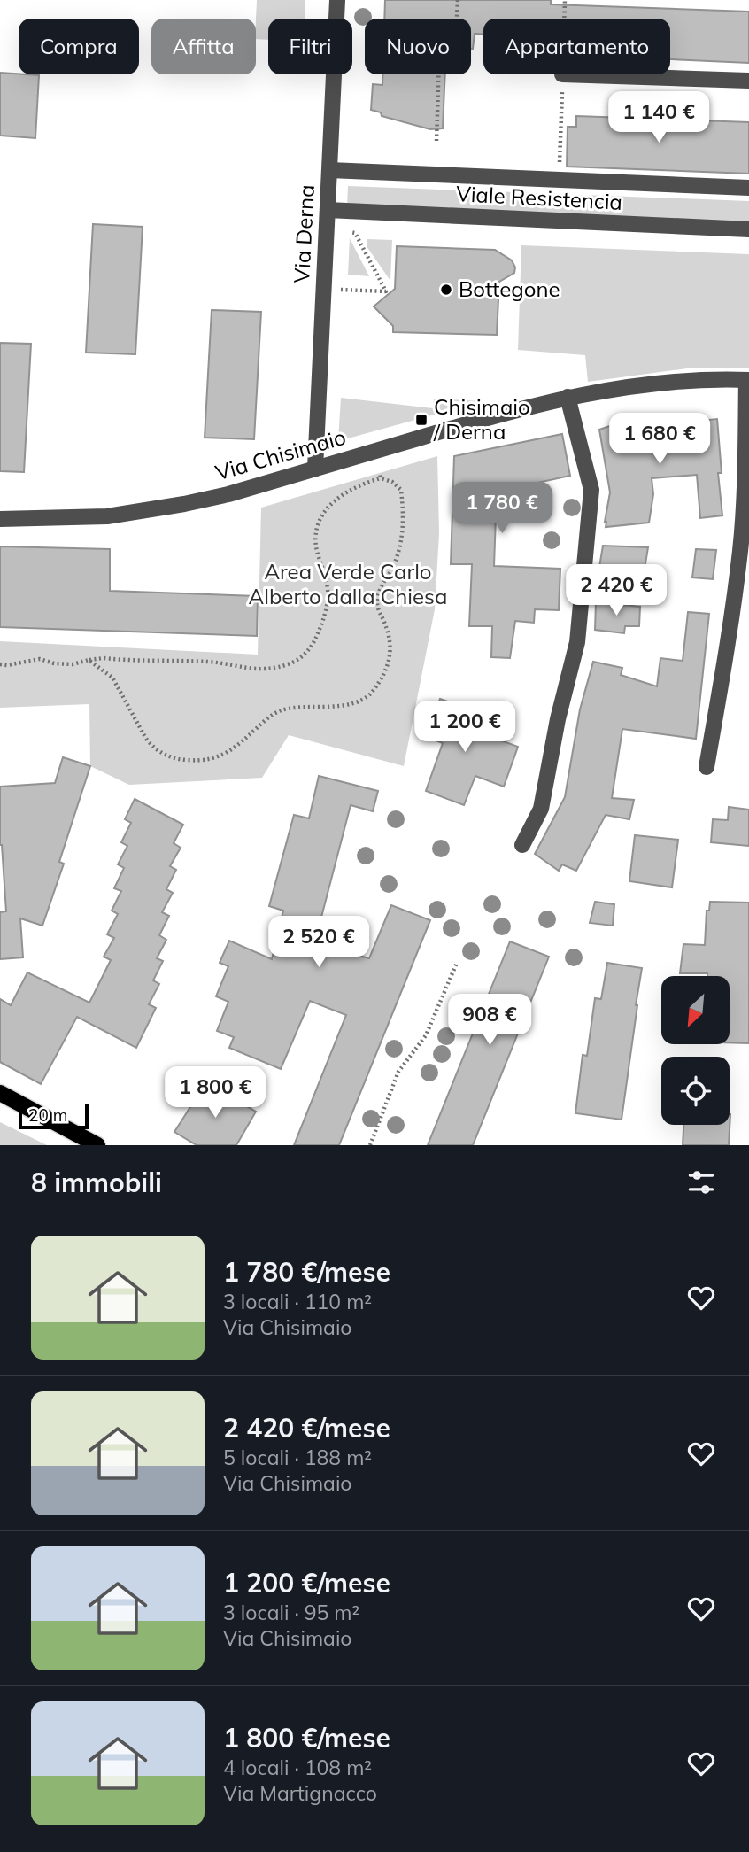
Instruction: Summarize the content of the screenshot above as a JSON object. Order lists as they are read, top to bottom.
{
  "streets": {
    "street": ["Viale Resistencia", "Via Derna", "Via Chisimaio"]
  },
  "crossings": [
    ["Viale Resistencia", "Via Derna"],
    ["Via Derna", "Via Chisimaio"]
  ],
  "parks": ["Area Verde Carlo Alberto dalla Chiesa"],
  "places": {
    "other": ["Bottegone"],
    "transit": ["Chisimaio / Derna"]
  },
  "scale_bar": "20 m",
  "north": "bottom left",
  "page": {
    "chip": [
      "Compra",
      "Affitta",
      "Filtri",
      "Nuovo",
      "Appartamento"
    ],
    "price": [
      "1 140 €",
      "1 680 €",
      "1 780 €",
      "2 420 €",
      "1 200 €",
      "2 520 €",
      "908 €",
      "1 800 €"
    ],
    "scale": "20 m",
    "heading": "8 immobili",
    "list": [
      {
        "name": "1 780 €/mese",
        "note": "3 locali · 110 m² · Via Chisimaio"
      },
      {
        "name": "2 420 €/mese",
        "note": "5 locali · 188 m² · Via Chisimaio"
      },
      {
        "name": "1 200 €/mese",
        "note": "3 locali · 95 m² · Via Chisimaio"
      },
      {
        "name": "1 800 €/mese",
        "note": "4 locali · 108 m² · Via Martignacco"
      }
    ]
  }
}
